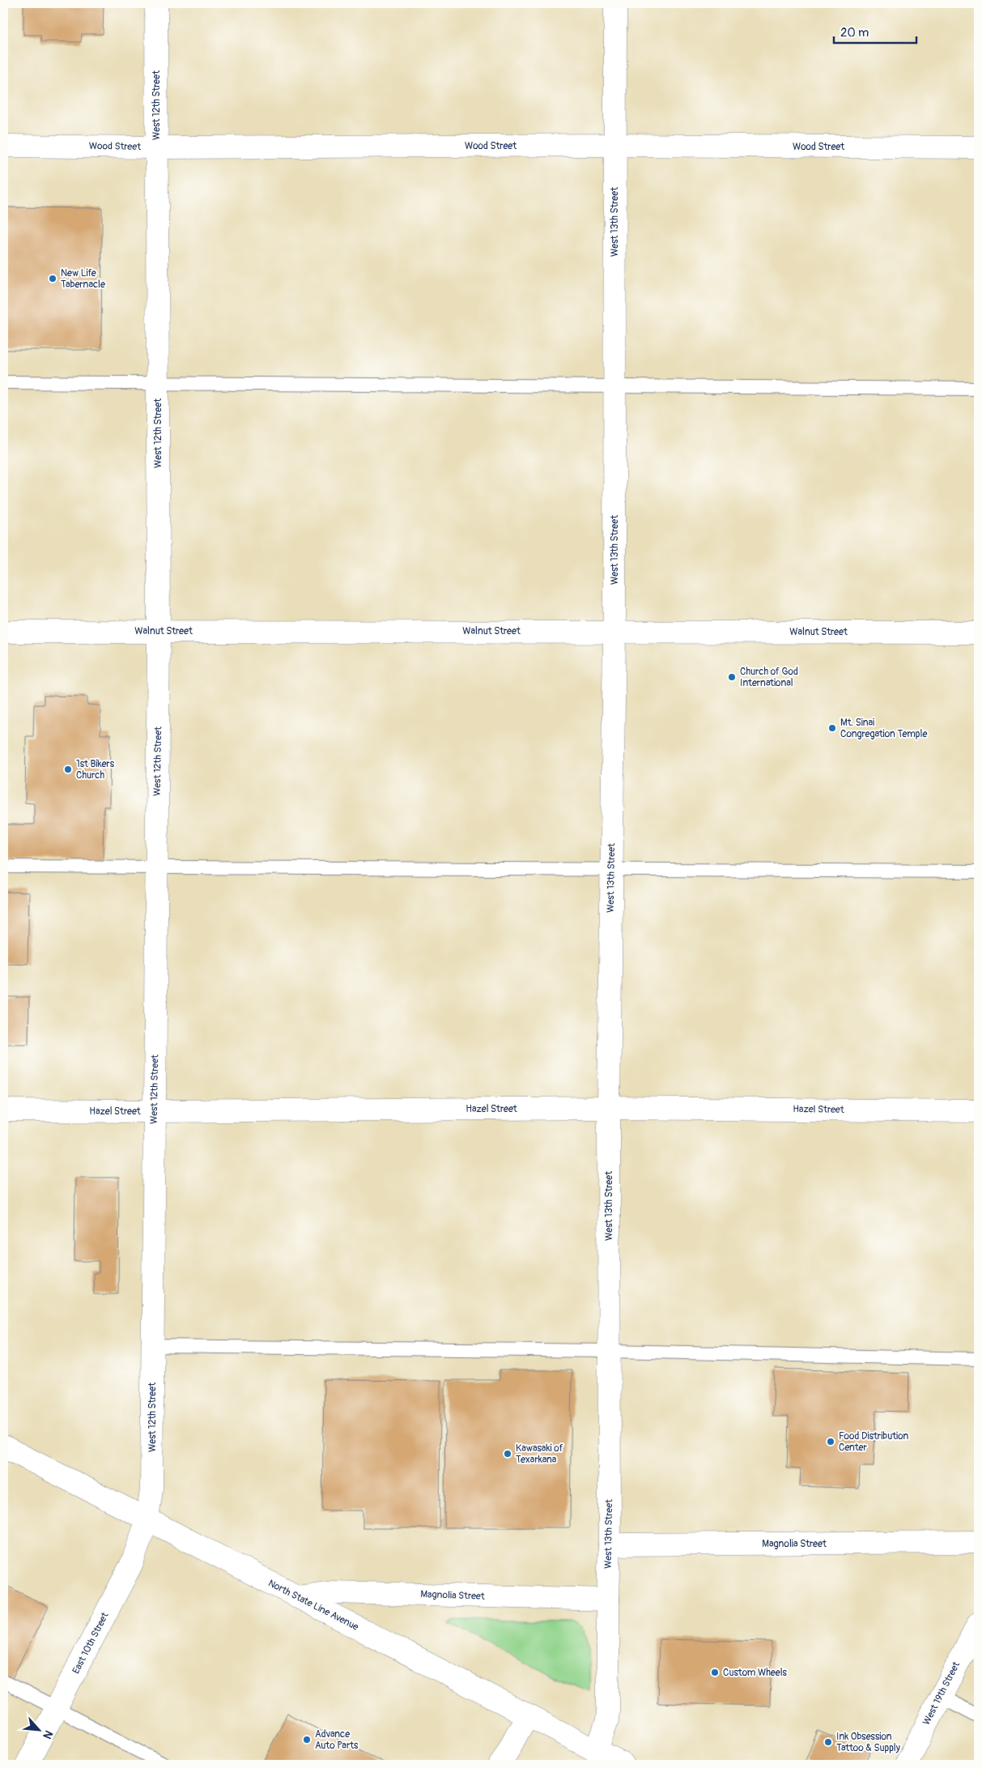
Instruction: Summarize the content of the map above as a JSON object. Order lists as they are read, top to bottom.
{
  "streets": {
    "street": [
      "West 12th Street",
      "Wood Street",
      "West 13th Street",
      "Walnut Street",
      "Hazel Street",
      "Magnolia Street",
      "North State Line Avenue",
      "East 10th Street",
      "West 19th Street"
    ]
  },
  "crossings": [
    ["West 12th Street", "Wood Street"],
    ["West 12th Street", "Walnut Street"],
    ["West 12th Street", "Hazel Street"],
    ["West 12th Street", "North State Line Avenue"],
    ["West 12th Street", "East 10th Street"],
    ["Wood Street", "West 13th Street"],
    ["West 13th Street", "Walnut Street"],
    ["West 13th Street", "Hazel Street"],
    ["West 13th Street", "Magnolia Street"],
    ["West 13th Street", "North State Line Avenue"],
    ["Magnolia Street", "North State Line Avenue"],
    ["North State Line Avenue", "East 10th Street"]
  ],
  "places": [
    "New Life Tabernacle",
    "Church of God International",
    "Mt. Sinai Congregation Temple",
    "1st Bikers Church",
    "Food Distribution Center",
    "Kawasaki of Texarkana",
    "Custom Wheels",
    "Advance Auto Parts",
    "Ink Obsession Tattoo & Supply"
  ],
  "scale_bar": "20 m",
  "north": "bottom right"
}
